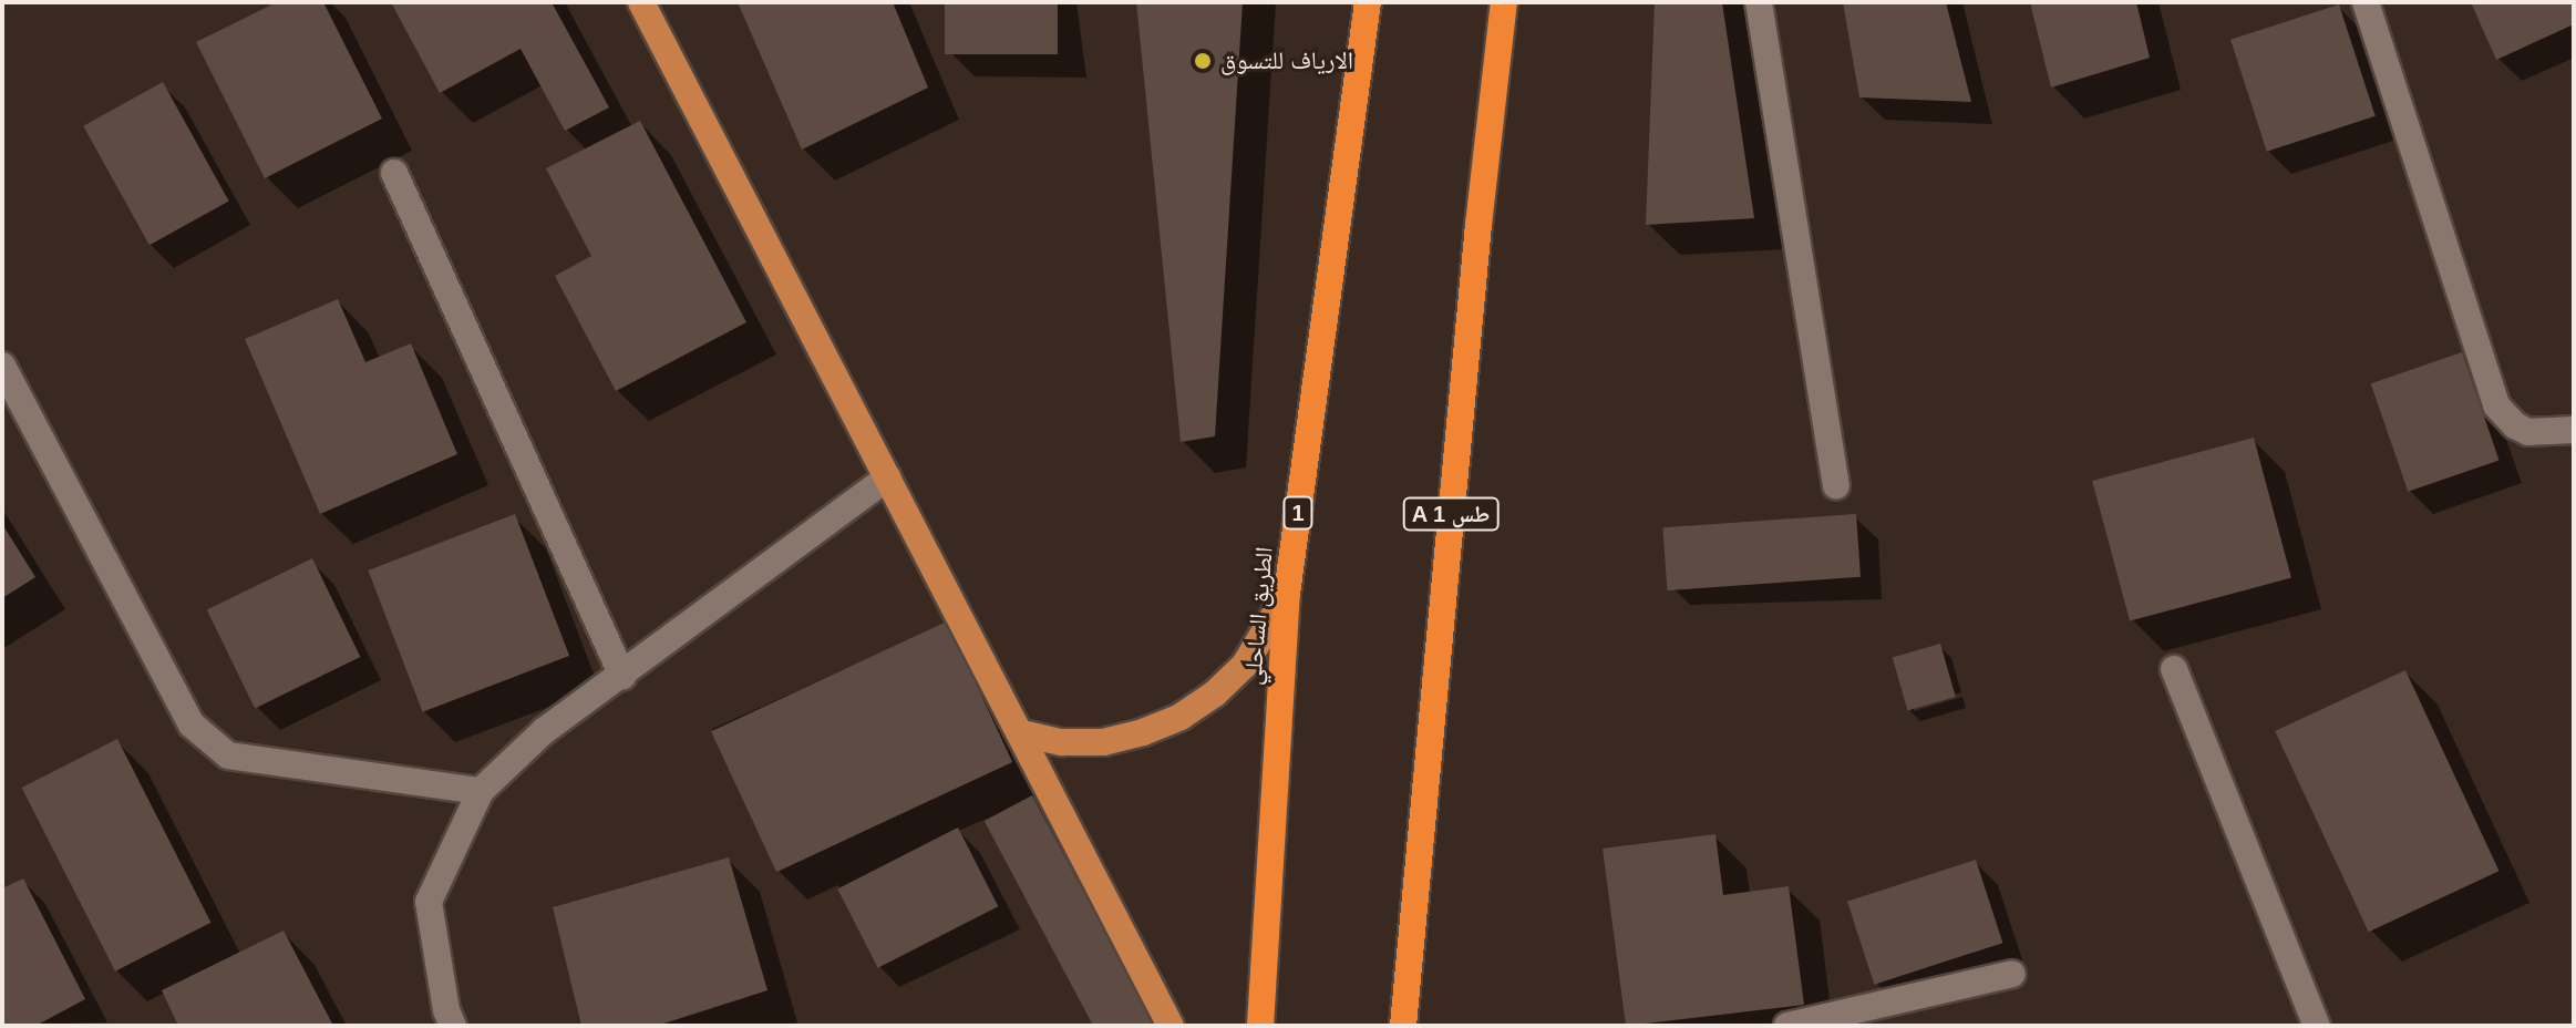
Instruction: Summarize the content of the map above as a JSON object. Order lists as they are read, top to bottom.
{
  "streets": {
    "highway": ["1", "A 1 طس", "الطريق الساحلي"]
  },
  "places": ["الارياف للتسوق"]
}
